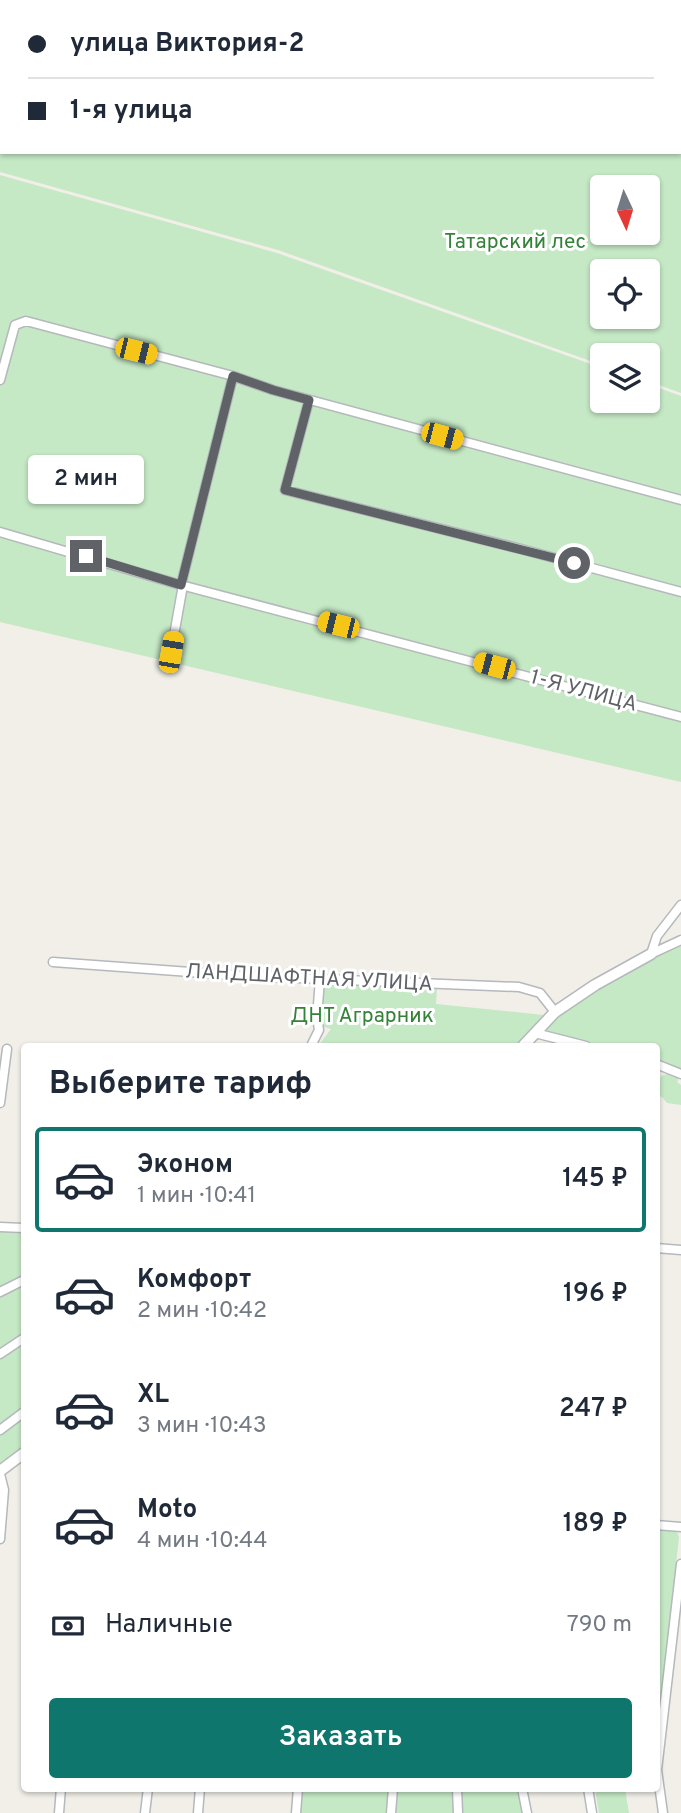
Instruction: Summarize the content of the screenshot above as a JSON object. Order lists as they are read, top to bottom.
{
  "streets": {
    "street": ["1-Я УЛИЦА", "ЛАНДШАФТНАЯ УЛИЦА"]
  },
  "parks": ["Татарский лес", "ДНТ Аграрник"],
  "north": "bottom",
  "page": {
    "banner": ["улица Виктория-2", "1-я улица"],
    "bubble": "2 мин",
    "heading": "Выберите тариф",
    "list": [
      {
        "name": "Эконом",
        "note": "1 мин · 10:41",
        "value": "145 ₽"
      },
      {
        "name": "Комфорт",
        "note": "2 мин · 10:42",
        "value": "196 ₽"
      },
      {
        "name": "XL",
        "note": "3 мин · 10:43",
        "value": "247 ₽"
      },
      {
        "name": "Moto",
        "note": "4 мин · 10:44",
        "value": "189 ₽"
      }
    ],
    "pay": ["Наличные", "790 m"],
    "buttons": "Заказать"
  }
}
